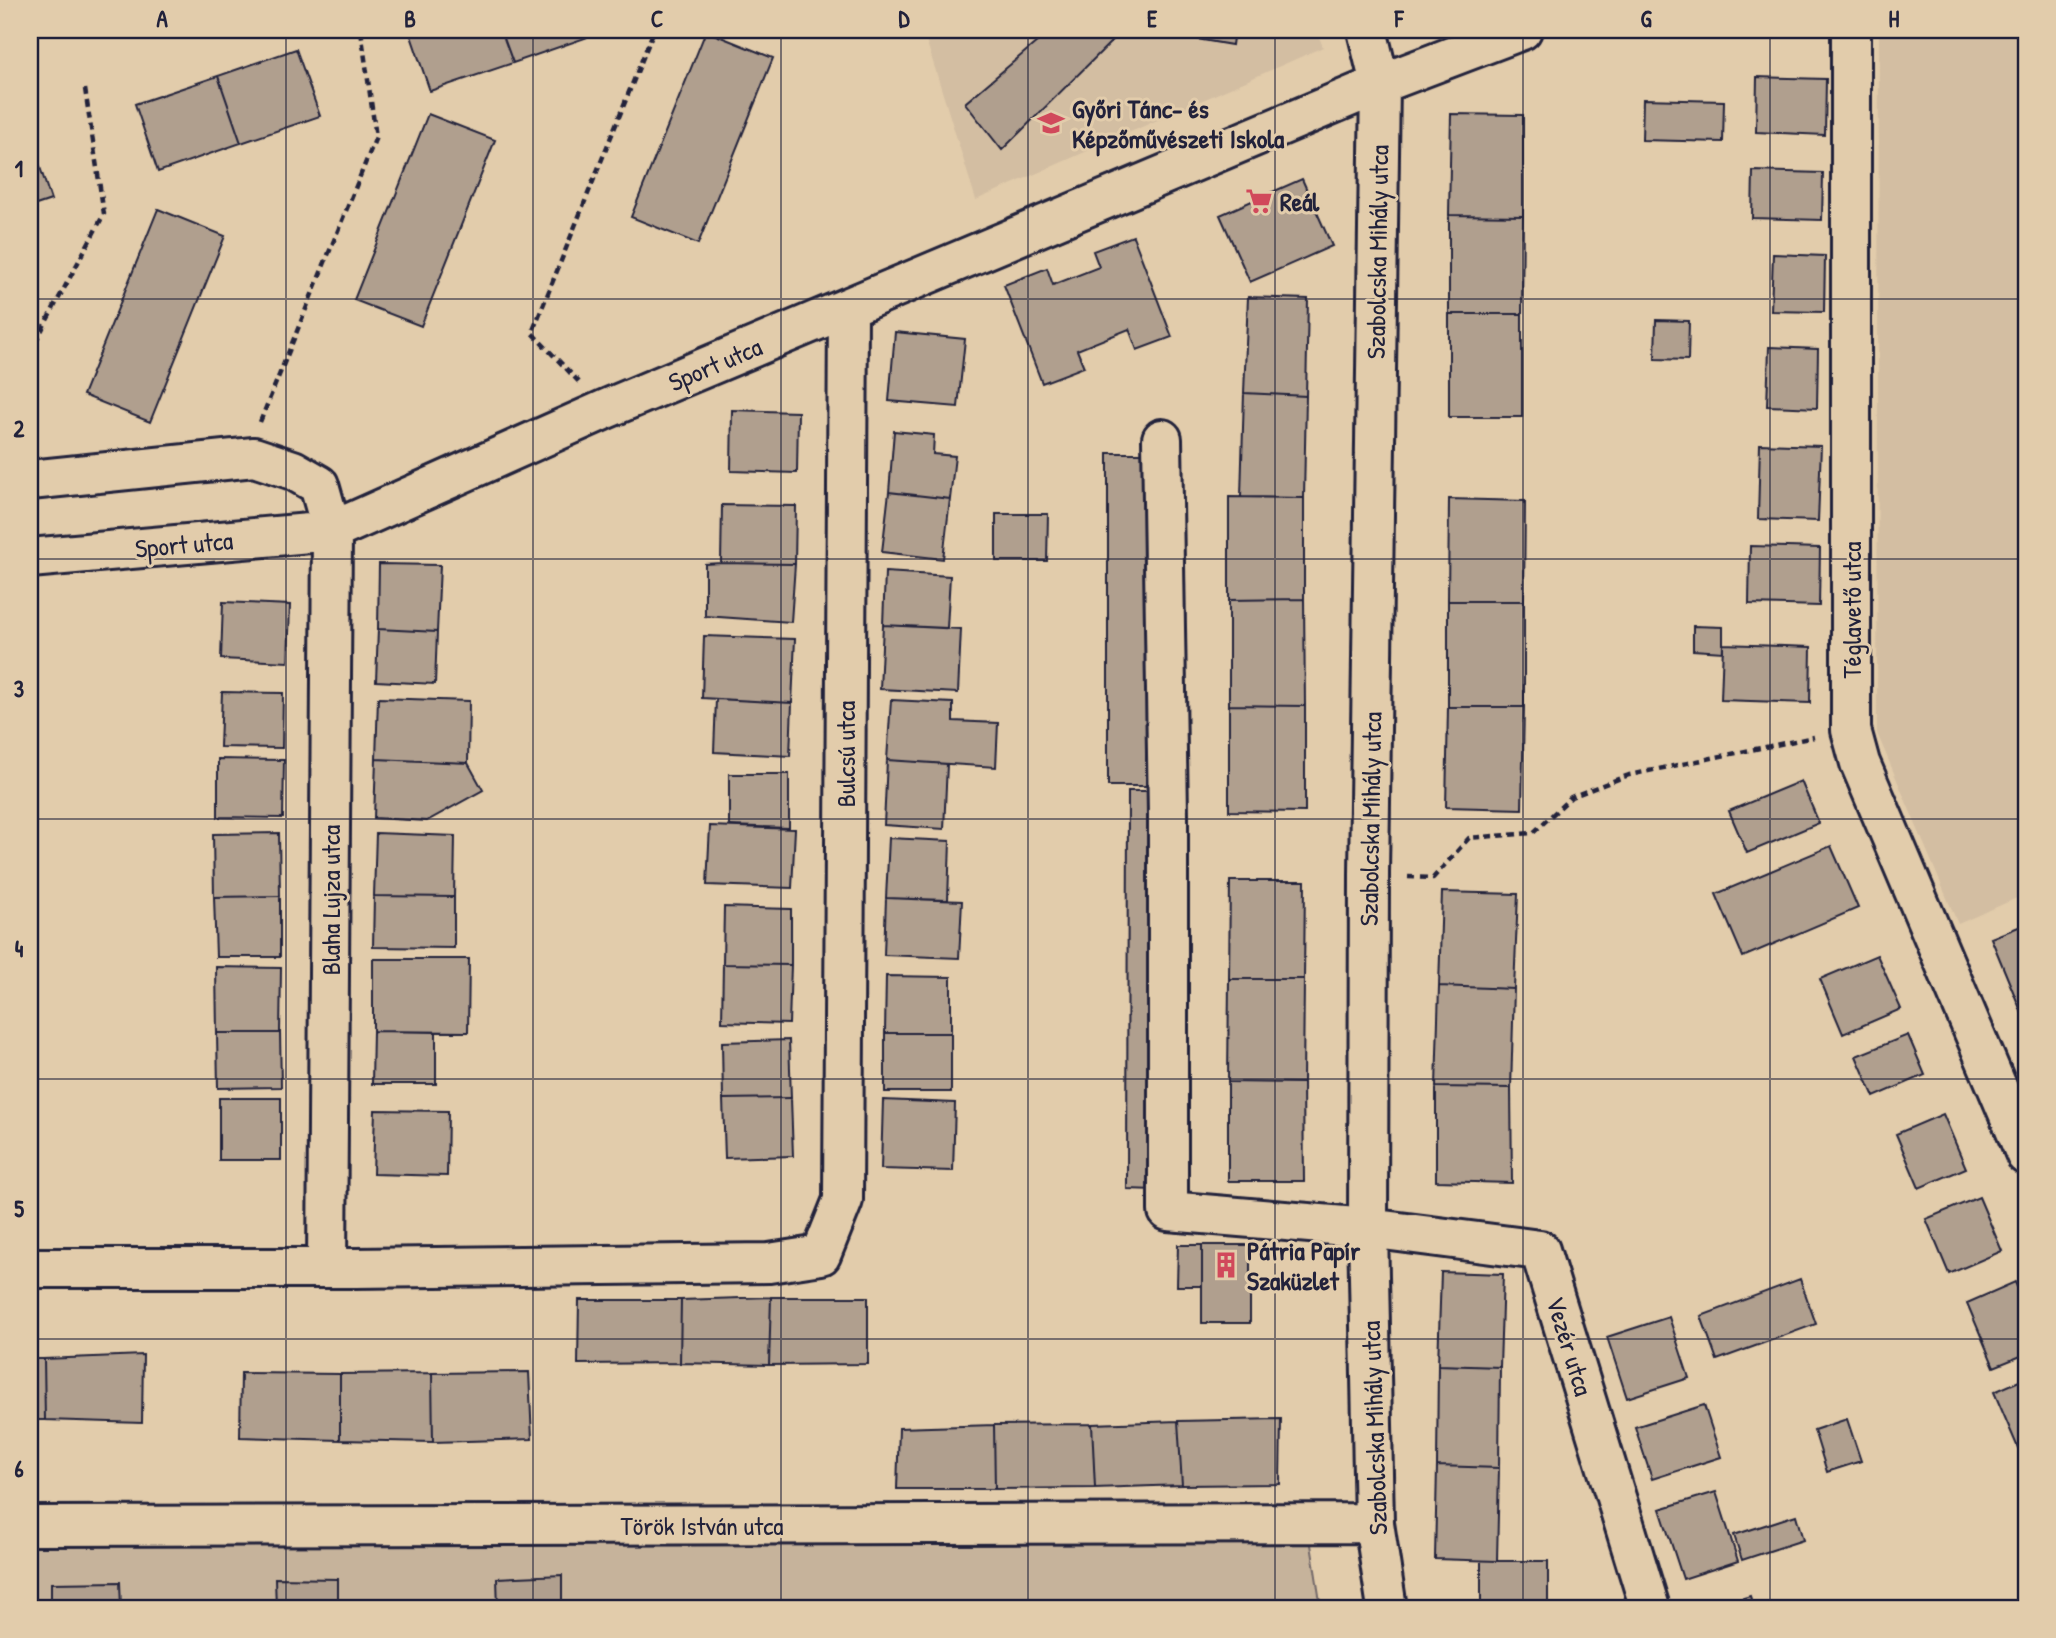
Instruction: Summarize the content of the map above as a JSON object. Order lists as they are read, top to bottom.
{
  "streets": {
    "street": [
      "Szabolcska Mihály utca",
      "Sport utca",
      "Téglavető utca",
      "Bulcsú utca",
      "Blaha Lujza utca",
      "Vezér utca",
      "Török István utca"
    ]
  },
  "crossings": [
    ["Szabolcska Mihály utca", "Sport utca"],
    ["Szabolcska Mihály utca", "Vezér utca"],
    ["Szabolcska Mihály utca", "Török István utca"],
    ["Sport utca", "Bulcsú utca"],
    ["Sport utca", "Blaha Lujza utca"],
    ["Bulcsú utca", "Blaha Lujza utca"]
  ],
  "places": {
    "school or university": ["Győri Tánc- és Képzőművészeti Iskola"],
    "supermarket": ["Reál"],
    "building": ["Pátria Papír Szaküzlet"]
  },
  "grid": {
    "columns": [
      "A",
      "B",
      "C",
      "D",
      "E",
      "F",
      "G",
      "H"
    ],
    "rows": [
      "1",
      "2",
      "3",
      "4",
      "5",
      "6"
    ]
  }
}
